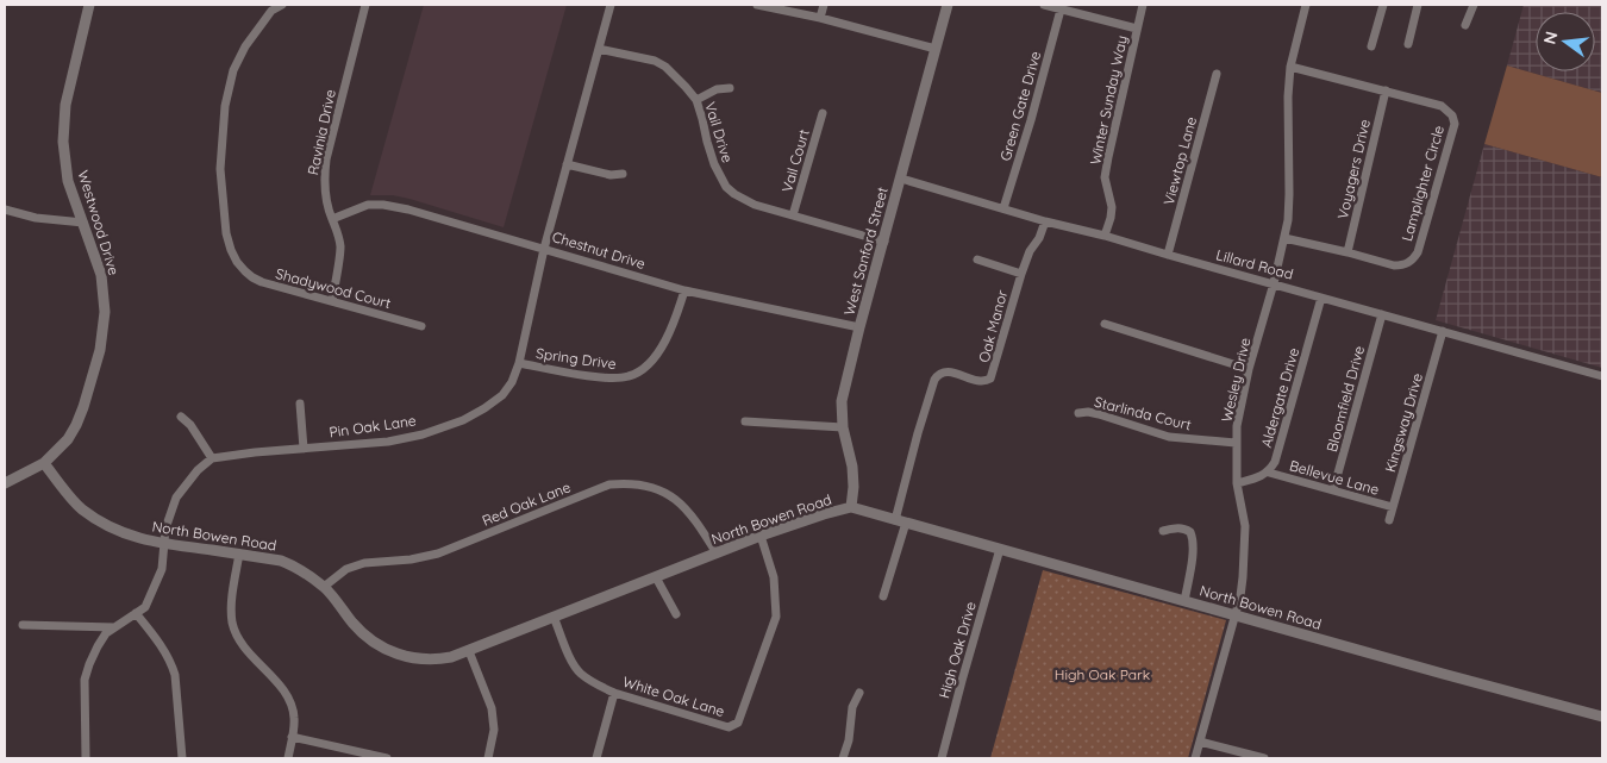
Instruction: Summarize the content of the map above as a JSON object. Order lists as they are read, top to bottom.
{
  "streets": {
    "street": [
      "Winter Sunday Way",
      "Green Gate Drive",
      "Ravinia Drive",
      "Vail Drive",
      "Vail Court",
      "Viewtop Lane",
      "Voyagers Drive",
      "Lamplighter Circle",
      "Westwood Drive",
      "Chestnut Drive",
      "West Sanford Street",
      "Lillard Road",
      "Shadywood Court",
      "Oak Manor",
      "Spring Drive",
      "Wesley Drive",
      "Aldergate Drive",
      "Bloomfield Drive",
      "Starlinda Court",
      "Kingsway Drive",
      "Pin Oak Lane",
      "Bellevue Lane",
      "Red Oak Lane",
      "North Bowen Road",
      "High Oak Drive",
      "White Oak Lane"
    ]
  },
  "crossings": [
    ["Winter Sunday Way", "Lillard Road"],
    ["Green Gate Drive", "Lillard Road"],
    ["Ravinia Drive", "Chestnut Drive"],
    ["Ravinia Drive", "Shadywood Court"],
    ["Vail Drive", "Vail Court"],
    ["Vail Drive", "West Sanford Street"],
    ["Vail Drive", "Pin Oak Lane"],
    ["Viewtop Lane", "Lillard Road"],
    ["Voyagers Drive", "Lamplighter Circle"],
    ["Lamplighter Circle", "Wesley Drive"],
    ["Westwood Drive", "North Bowen Road"],
    ["Chestnut Drive", "West Sanford Street"],
    ["Chestnut Drive", "Spring Drive"],
    ["Chestnut Drive", "Pin Oak Lane"],
    ["West Sanford Street", "Lillard Road"],
    ["West Sanford Street", "North Bowen Road"],
    ["Lillard Road", "Oak Manor"],
    ["Lillard Road", "Wesley Drive"],
    ["Lillard Road", "Aldergate Drive"],
    ["Lillard Road", "Bloomfield Drive"],
    ["Lillard Road", "Kingsway Drive"],
    ["Oak Manor", "North Bowen Road"],
    ["Spring Drive", "Pin Oak Lane"],
    ["Wesley Drive", "Starlinda Court"],
    ["Wesley Drive", "North Bowen Road"],
    ["Aldergate Drive", "Bellevue Lane"],
    ["Bloomfield Drive", "Bellevue Lane"],
    ["Kingsway Drive", "Bellevue Lane"],
    ["Red Oak Lane", "North Bowen Road"],
    ["North Bowen Road", "High Oak Drive"],
    ["North Bowen Road", "White Oak Lane"]
  ],
  "parks": ["High Oak Park"],
  "north": "left"
}
